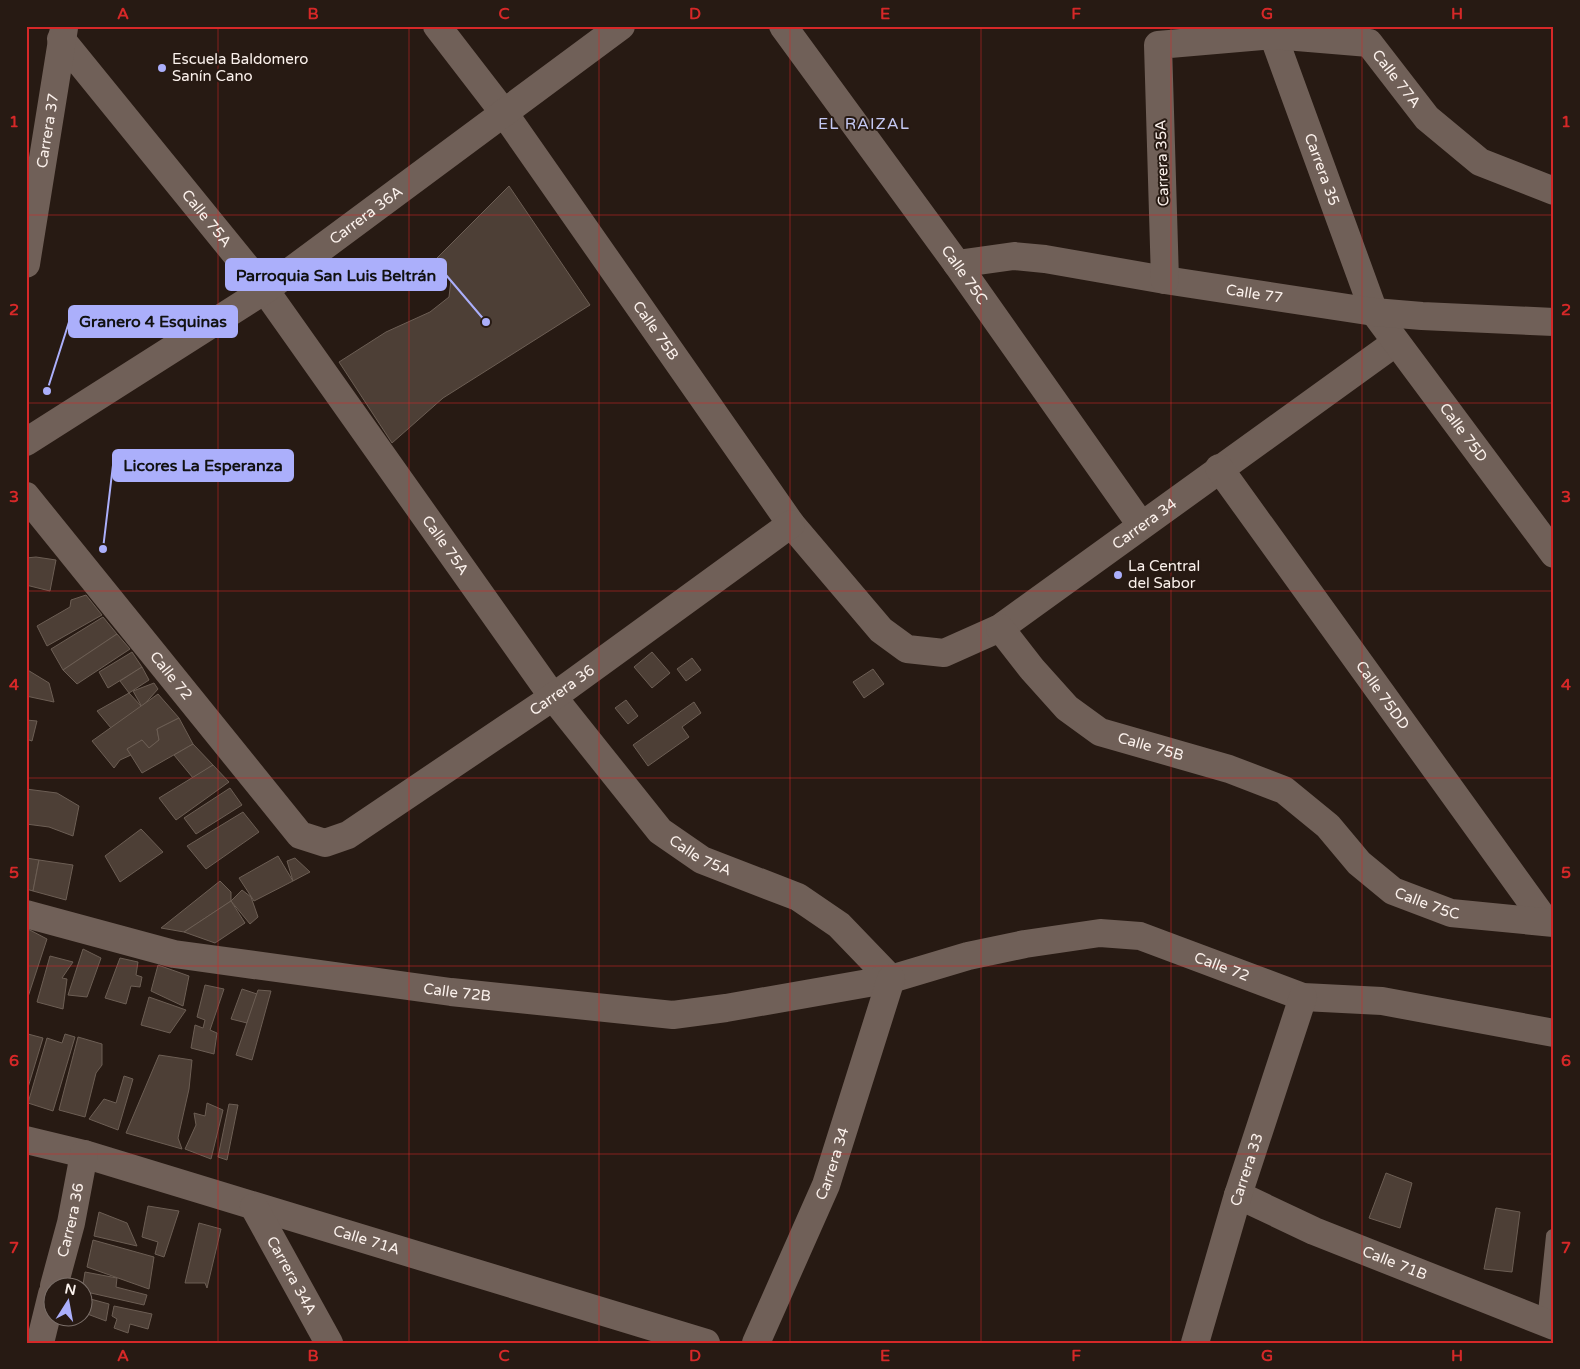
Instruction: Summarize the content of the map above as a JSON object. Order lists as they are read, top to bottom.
{
  "streets": {
    "street": [
      "Calle 77A",
      "Carrera 37",
      "Carrera 35A",
      "Carrera 35",
      "Carrera 36A",
      "Calle 75A",
      "Calle 75C",
      "Calle 77",
      "Calle 75B",
      "Calle 75D",
      "Carrera 34",
      "Calle 72",
      "Carrera 36",
      "Calle 75DD",
      "Calle 72B",
      "Carrera 33",
      "Calle 71A",
      "Calle 71B",
      "Carrera 34A"
    ]
  },
  "crossings": [
    ["Calle 77A", "Carrera 35A"],
    ["Calle 77A", "Carrera 35"],
    ["Carrera 37", "Calle 75A"],
    ["Carrera 35A", "Calle 77"],
    ["Carrera 35", "Calle 77"],
    ["Carrera 35", "Calle 75D"],
    ["Carrera 36A", "Calle 75A"],
    ["Carrera 36A", "Calle 75B"],
    ["Calle 75A", "Carrera 34"],
    ["Calle 75A", "Calle 72"],
    ["Calle 75A", "Carrera 36"],
    ["Calle 75A", "Calle 72B"],
    ["Calle 75C", "Calle 77"],
    ["Calle 75C", "Calle 75B"],
    ["Calle 75C", "Carrera 34"],
    ["Calle 75C", "Calle 75DD"],
    ["Calle 77", "Calle 75D"],
    ["Calle 75B", "Carrera 34"],
    ["Calle 75B", "Carrera 36"],
    ["Calle 75D", "Carrera 34"],
    ["Carrera 34", "Calle 72"],
    ["Carrera 34", "Calle 75DD"],
    ["Carrera 34", "Calle 72B"],
    ["Calle 72", "Carrera 36"],
    ["Calle 72", "Calle 72B"],
    ["Calle 72", "Carrera 33"],
    ["Carrera 36", "Calle 71A"],
    ["Carrera 33", "Calle 71B"],
    ["Calle 71A", "Carrera 34A"]
  ],
  "districts": ["EL RAIZAL"],
  "places": [
    "Escuela Baldomero Sanín Cano",
    "Parroquia San Luis Beltrán",
    "Granero 4 Esquinas",
    "Licores La Esperanza",
    "La Central del Sabor"
  ],
  "north": "top",
  "grid": {
    "columns": [
      "A",
      "B",
      "C",
      "D",
      "E",
      "F",
      "G",
      "H"
    ],
    "rows": [
      "1",
      "2",
      "3",
      "4",
      "5",
      "6",
      "7"
    ]
  }
}
